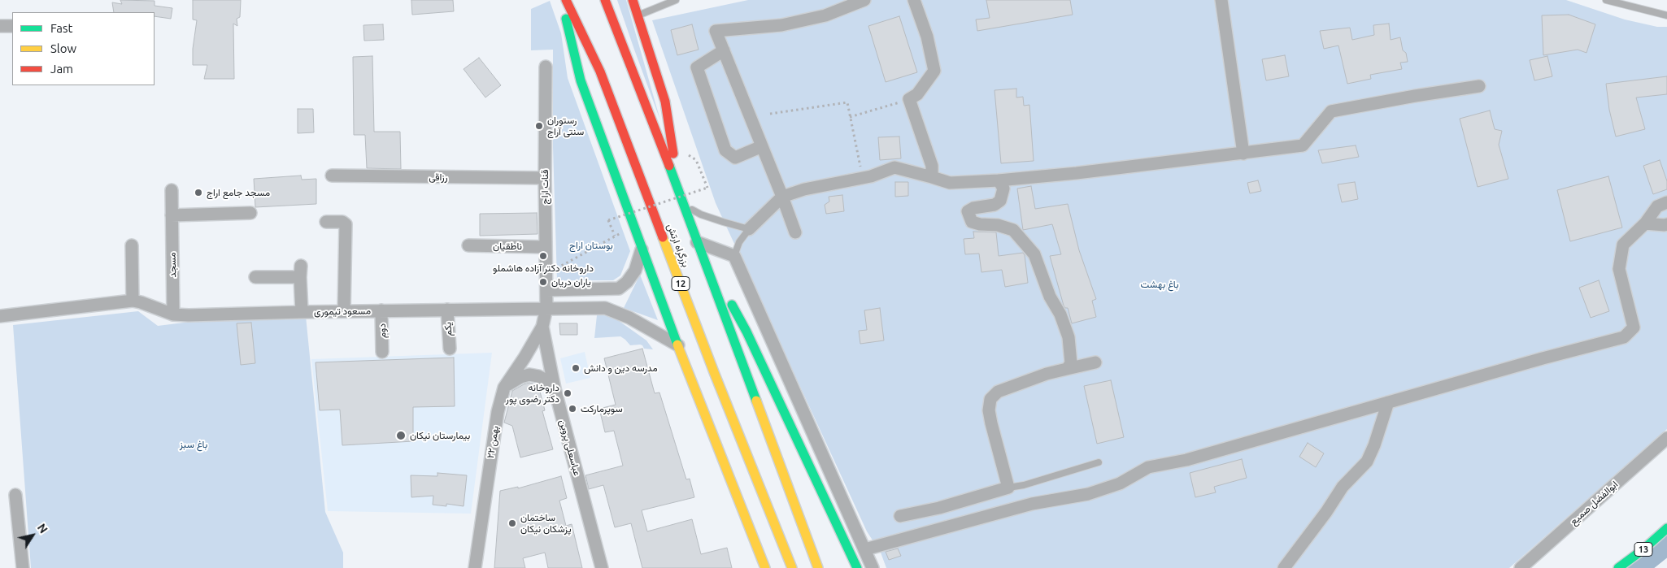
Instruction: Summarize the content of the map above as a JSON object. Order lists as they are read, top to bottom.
{
  "streets": {
    "highway": ["بزرگراه ارتش", "12", "13"],
    "street": [
      "رزاقی",
      "قنات اراج",
      "ناطقیان",
      "مسجد",
      "مسعود تیموری",
      "یکم",
      "دوم",
      "۲۲ بهمن",
      "عباسعلی پروین",
      "ابوالفضل صمیع"
    ]
  },
  "crossings": [
    ["رزاقی", "قنات اراج"],
    ["قنات اراج", "ناطقیان"],
    ["قنات اراج", "مسعود تیموری"],
    ["قنات اراج", "۲۲ بهمن"],
    ["قنات اراج", "عباسعلی پروین"],
    ["مسجد", "مسعود تیموری"],
    ["مسعود تیموری", "یکم"],
    ["مسعود تیموری", "دوم"],
    ["۲۲ بهمن", "عباسعلی پروین"]
  ],
  "parks": ["بوستان اراج", "باغ بهشت", "باغ سبز"],
  "places": [
    "رستوران سنتی آراج",
    "مسجد جامع اراج",
    "داروخانه دکتر آزاده هاشملو",
    "یاران دریان",
    "مدرسه دین و دانش",
    "داروخانه دکتر رضوی پور",
    "سوپرمارکت",
    "بیمارستان نیکان",
    "ساختمان پزشکان نیکان"
  ],
  "legend": ["Fast", "Slow", "Jam"],
  "north": "top right"
}
